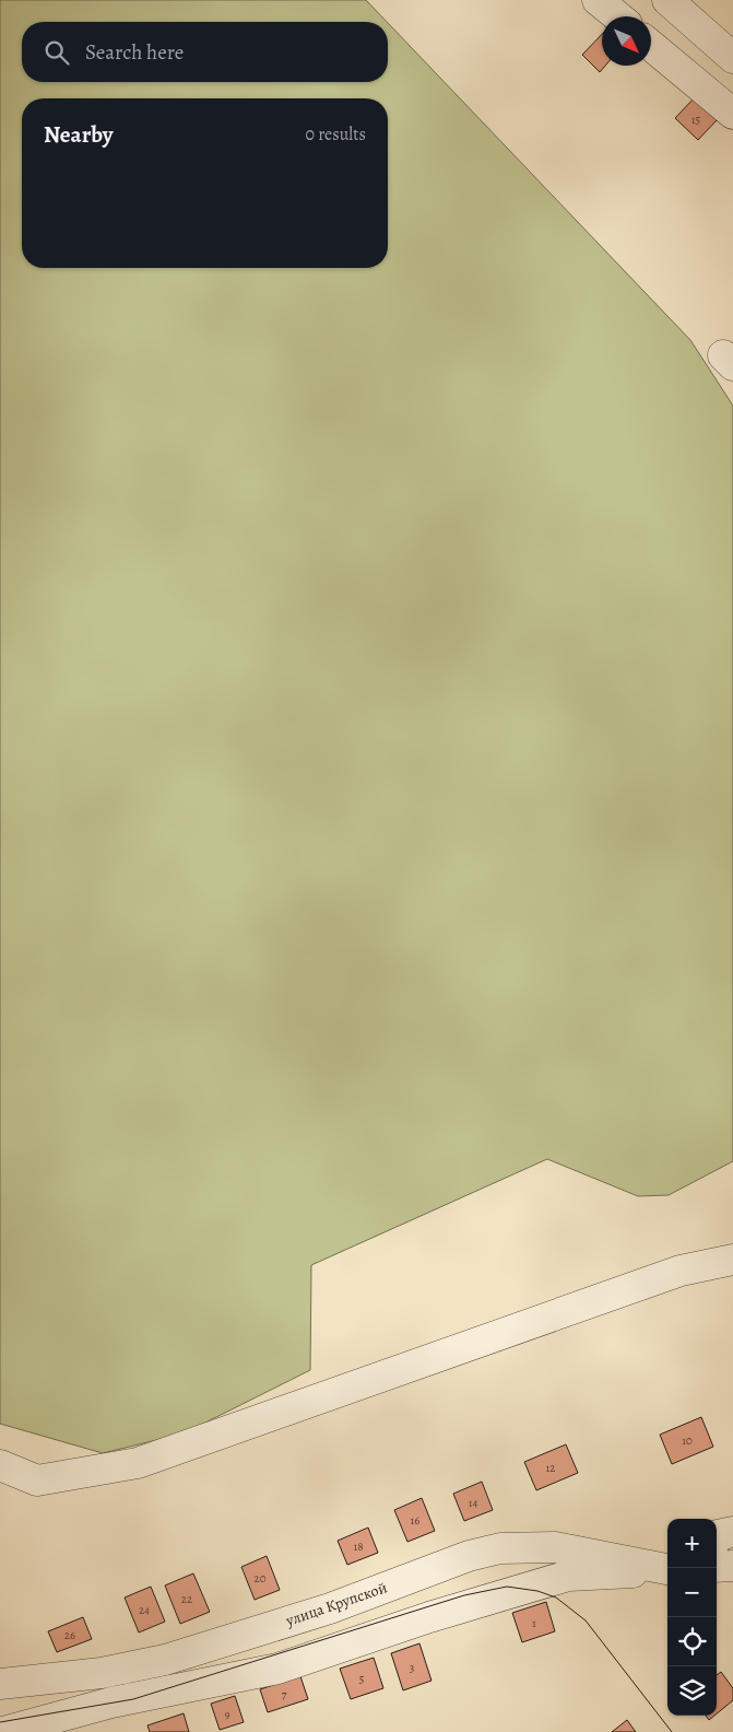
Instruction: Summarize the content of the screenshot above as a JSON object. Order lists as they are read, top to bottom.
{
  "streets": {
    "street": ["улица Крупской"]
  },
  "house_numbers": [
    "15",
    "10",
    "12",
    "14",
    "16",
    "18",
    "20",
    "22",
    "24",
    "1",
    "26",
    "3",
    "5",
    "7",
    "9"
  ],
  "north": "bottom right",
  "page": {
    "search": "Search here",
    "heading": ["Nearby", "0 results"],
    "map_buttons": ["+", "−"]
  }
}
